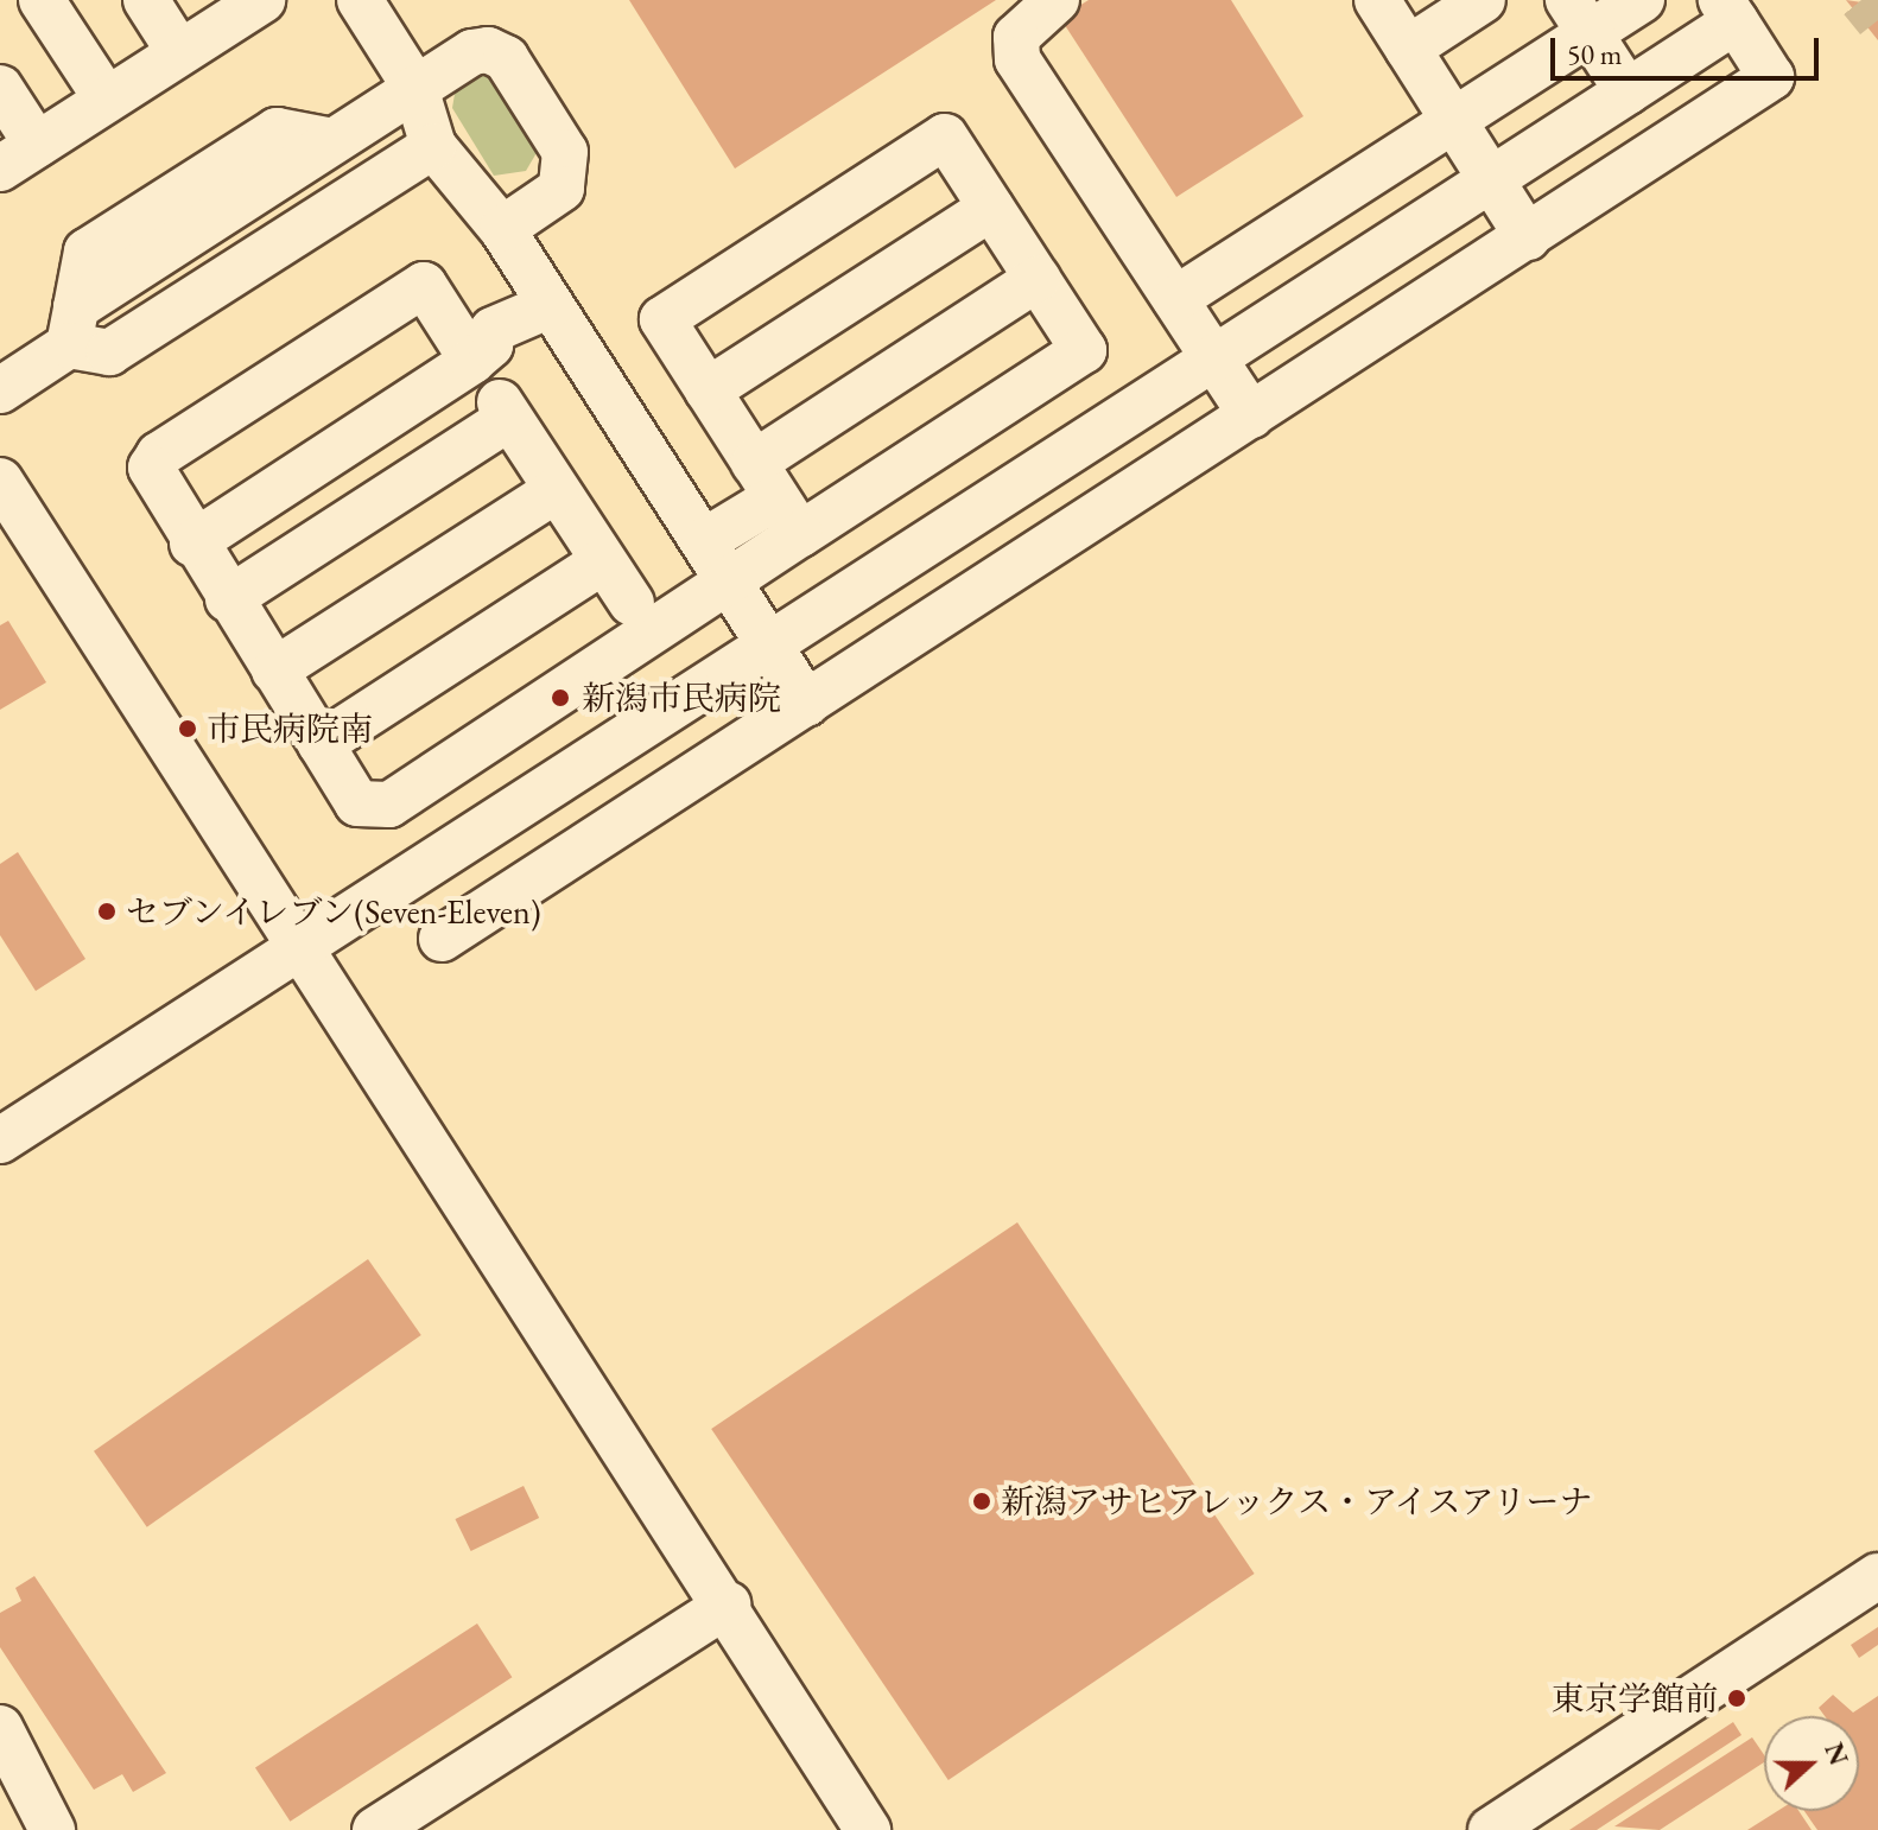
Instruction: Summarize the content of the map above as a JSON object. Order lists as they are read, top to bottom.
{
  "places": [
    "新潟市民病院",
    "市民病院南",
    "セブンイレブン(Seven-Eleven)",
    "新潟アサヒアレックス・アイスアリーナ",
    "東京学館前"
  ],
  "scale_bar": "50 m",
  "north": "right"
}
